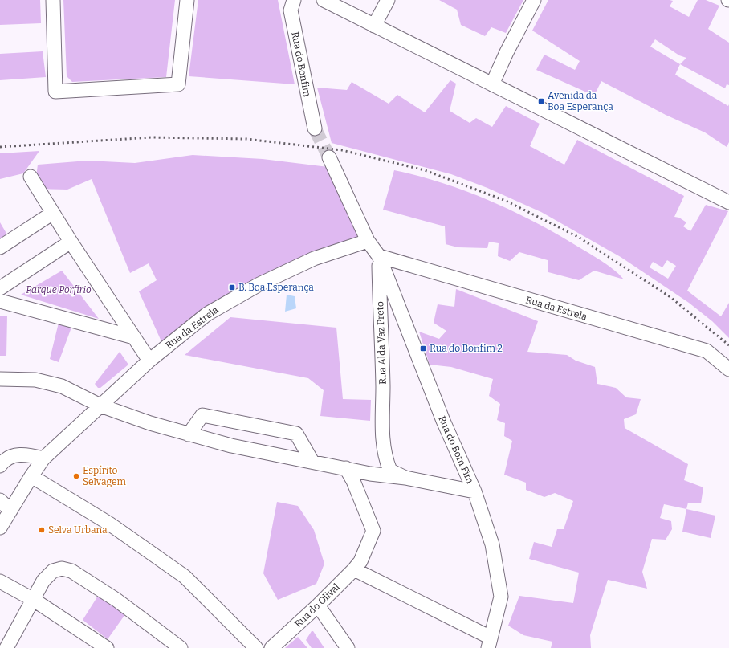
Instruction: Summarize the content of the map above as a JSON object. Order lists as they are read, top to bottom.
{
  "streets": {
    "street": [
      "Rua do Bonfim",
      "Rua da Estrela",
      "Rua Alda Vaz Preto",
      "Rua do Bom Fim",
      "Rua do Olival"
    ]
  },
  "crossings": [
    ["Rua da Estrela", "Rua Alda Vaz Preto"],
    ["Rua da Estrela", "Rua do Bom Fim"],
    ["Rua Alda Vaz Preto", "Rua do Bom Fim"]
  ],
  "parks": ["Parque Porfírio"],
  "places": {
    "transit": ["Avenida da Boa Esperança", "B. Boa Esperança", "Rua do Bonfim 2"],
    "other": ["Espírito Selvagem", "Selva Urbana"]
  }
}
